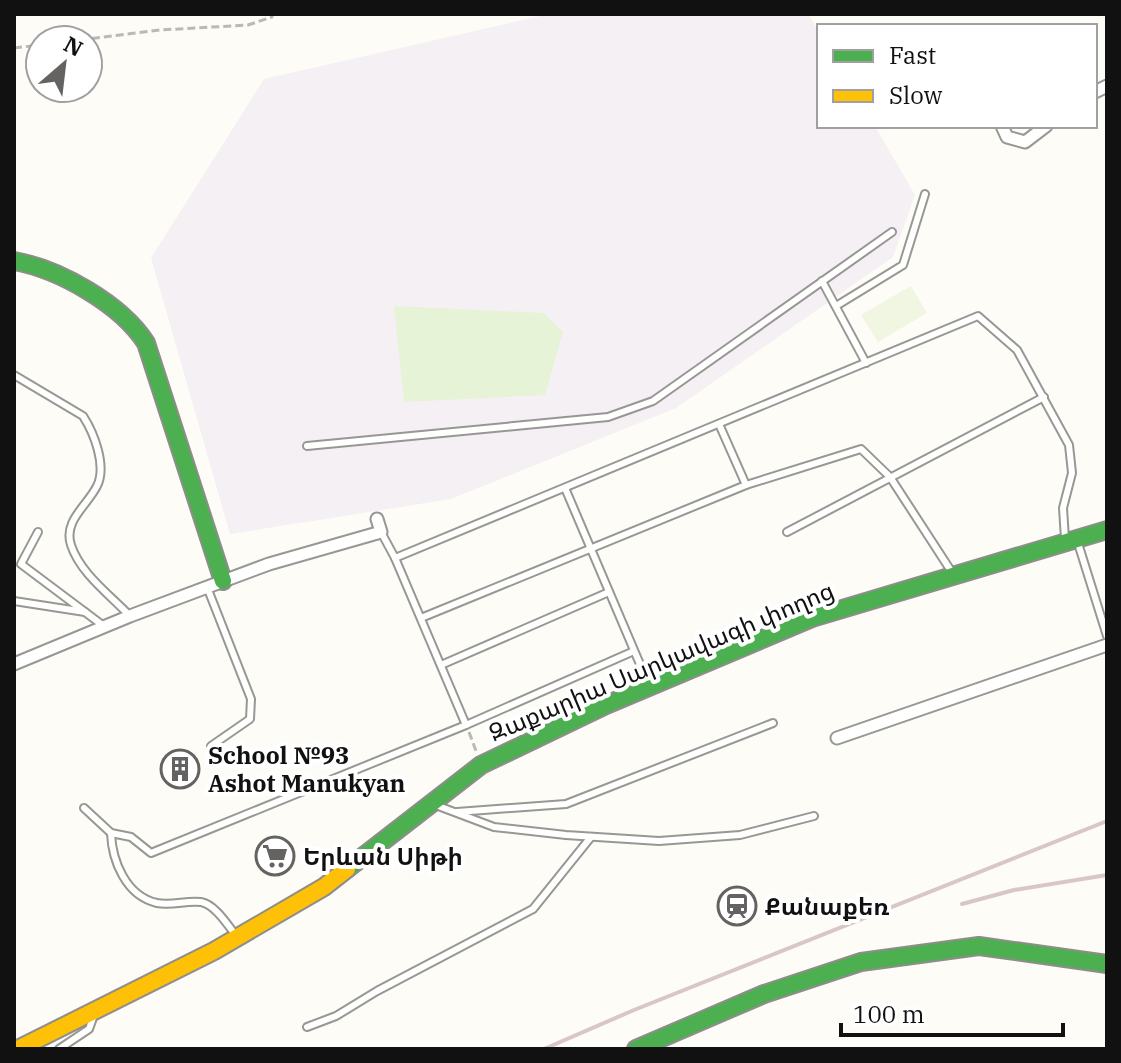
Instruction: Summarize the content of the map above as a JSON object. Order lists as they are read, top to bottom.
{
  "streets": {
    "main road": ["Զաքարիա Սարկավագի փողոց"]
  },
  "places": {
    "building": ["School №93 Ashot Manukyan"],
    "supermarket": ["Երևան Սիթի"],
    "station": ["Քանաքեռ"]
  },
  "legend": ["Fast", "Slow"],
  "scale_bar": "100 m",
  "north": "top right"
}
